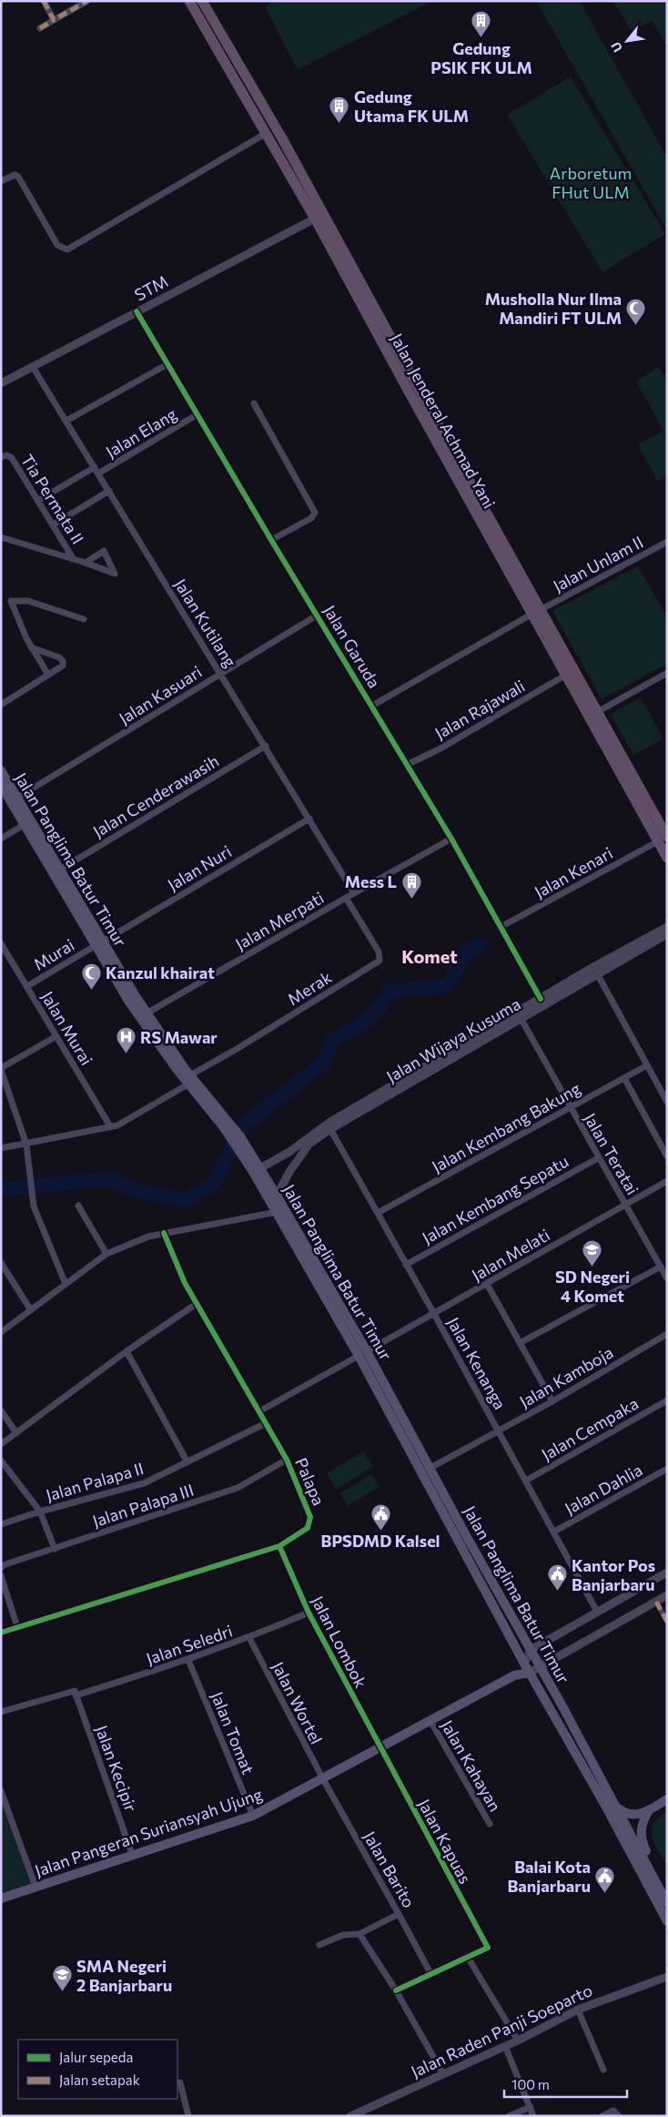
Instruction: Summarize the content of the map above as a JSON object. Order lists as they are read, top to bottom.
{
  "streets": {
    "highway": ["Jalan Jenderal Achmad Yani"],
    "main road": ["Jalan Panglima Batur Timur", "Jalan Pangeran Suriansyah Ujung"],
    "street": [
      "STM",
      "Jalan Elang",
      "Tia Permata II",
      "Jalan Unlam II",
      "Jalan Kutilang",
      "Jalan Garuda",
      "Jalan Kasuari",
      "Jalan Rajawali",
      "Jalan Cenderawasih",
      "Jalan Nuri",
      "Jalan Kenari",
      "Jalan Merpati",
      "Murai",
      "Merak",
      "Jalan Murai",
      "Jalan Wijaya Kusuma",
      "Jalan Kembang Bakung",
      "Jalan Teratai",
      "Jalan Kembang Sepatu",
      "Jalan Melati",
      "Jalan Kenanga",
      "Jalan Kamboja",
      "Jalan Cempaka",
      "Jalan Palapa II",
      "Palapa",
      "Jalan Dahlia",
      "Jalan Palapa III",
      "Jalan Lombok",
      "Jalan Seledri",
      "Jalan Wortel",
      "Jalan Tomat",
      "Jalan Kahayan",
      "Jalan Kecipir",
      "Jalan Kapuas",
      "Jalan Barito",
      "Jalan Raden Panji Soeparto"
    ]
  },
  "crossings": [
    ["STM", "Jalan Jenderal Achmad Yani"],
    ["STM", "Jalan Kutilang"],
    ["STM", "Jalan Garuda"],
    ["Jalan Jenderal Achmad Yani", "Jalan Unlam II"],
    ["Jalan Jenderal Achmad Yani", "Jalan Rajawali"],
    ["Jalan Jenderal Achmad Yani", "Jalan Kenari"],
    ["Jalan Elang", "Jalan Kutilang"],
    ["Jalan Elang", "Jalan Garuda"],
    ["Jalan Unlam II", "Jalan Garuda"],
    ["Jalan Kutilang", "Jalan Kasuari"],
    ["Jalan Kutilang", "Jalan Cenderawasih"],
    ["Jalan Kutilang", "Jalan Nuri"],
    ["Jalan Kutilang", "Jalan Merpati"],
    ["Jalan Garuda", "Jalan Kasuari"],
    ["Jalan Garuda", "Jalan Rajawali"],
    ["Jalan Garuda", "Jalan Kenari"],
    ["Jalan Garuda", "Jalan Merpati"],
    ["Jalan Garuda", "Jalan Wijaya Kusuma"],
    ["Jalan Kasuari", "Jalan Panglima Batur Timur"],
    ["Jalan Cenderawasih", "Jalan Panglima Batur Timur"],
    ["Jalan Panglima Batur Timur", "Jalan Nuri"],
    ["Jalan Panglima Batur Timur", "Jalan Merpati"],
    ["Jalan Panglima Batur Timur", "Murai"],
    ["Jalan Panglima Batur Timur", "Merak"],
    ["Jalan Panglima Batur Timur", "Jalan Wijaya Kusuma"],
    ["Jalan Panglima Batur Timur", "Jalan Melati"],
    ["Jalan Panglima Batur Timur", "Jalan Kamboja"],
    ["Jalan Panglima Batur Timur", "Jalan Pangeran Suriansyah Ujung"],
    ["Jalan Nuri", "Murai"],
    ["Jalan Merpati", "Merak"],
    ["Murai", "Jalan Murai"],
    ["Jalan Wijaya Kusuma", "Jalan Teratai"],
    ["Jalan Wijaya Kusuma", "Jalan Kenanga"],
    ["Jalan Kembang Bakung", "Jalan Teratai"],
    ["Jalan Kembang Bakung", "Jalan Kenanga"],
    ["Jalan Teratai", "Jalan Kembang Sepatu"],
    ["Jalan Teratai", "Jalan Melati"],
    ["Jalan Kembang Sepatu", "Jalan Kenanga"],
    ["Jalan Melati", "Jalan Kenanga"],
    ["Jalan Melati", "Palapa"],
    ["Jalan Kenanga", "Jalan Kamboja"],
    ["Jalan Kenanga", "Jalan Cempaka"],
    ["Jalan Kenanga", "Jalan Dahlia"],
    ["Jalan Palapa II", "Palapa"],
    ["Palapa", "Jalan Palapa III"],
    ["Palapa", "Jalan Lombok"],
    ["Jalan Lombok", "Jalan Seledri"],
    ["Jalan Lombok", "Jalan Pangeran Suriansyah Ujung"],
    ["Jalan Lombok", "Jalan Kapuas"],
    ["Jalan Seledri", "Jalan Wortel"],
    ["Jalan Seledri", "Jalan Tomat"],
    ["Jalan Seledri", "Jalan Kecipir"],
    ["Jalan Wortel", "Jalan Pangeran Suriansyah Ujung"],
    ["Jalan Wortel", "Jalan Barito"],
    ["Jalan Tomat", "Jalan Pangeran Suriansyah Ujung"],
    ["Jalan Kahayan", "Jalan Pangeran Suriansyah Ujung"],
    ["Jalan Kecipir", "Jalan Pangeran Suriansyah Ujung"],
    ["Jalan Pangeran Suriansyah Ujung", "Jalan Kapuas"],
    ["Jalan Pangeran Suriansyah Ujung", "Jalan Barito"]
  ],
  "districts": ["Komet"],
  "parks": ["Arboretum FHut ULM"],
  "places": {
    "building": ["Gedung PSIK FK ULM", "Gedung Utama FK ULM", "Mess L"],
    "mosque": ["Musholla Nur Ilma Mandiri FT ULM", "Kanzul khairat"],
    "hospital": ["RS Mawar"],
    "school or university": ["SD Negeri 4 Komet", "SMA Negeri 2 Banjarbaru"],
    "public building": ["BPSDMD Kalsel", "Kantor Pos Banjarbaru", "Balai Kota Banjarbaru"]
  },
  "legend": ["Jalur sepeda", "Jalan setapak"],
  "scale_bar": "100 m",
  "north": "bottom left"
}
